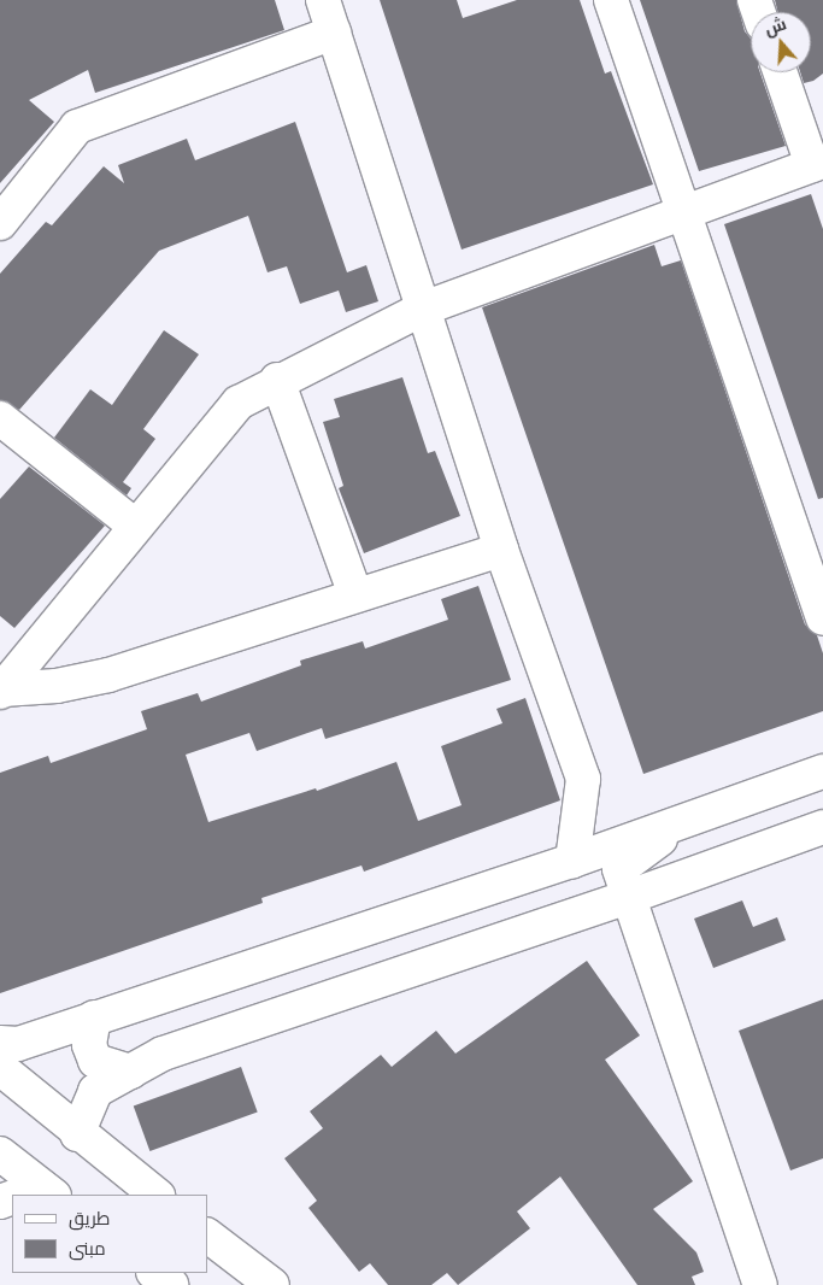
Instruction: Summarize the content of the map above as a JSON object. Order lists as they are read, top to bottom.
{
  "legend": ["طريق", "مبنى"],
  "north": "top"
}
